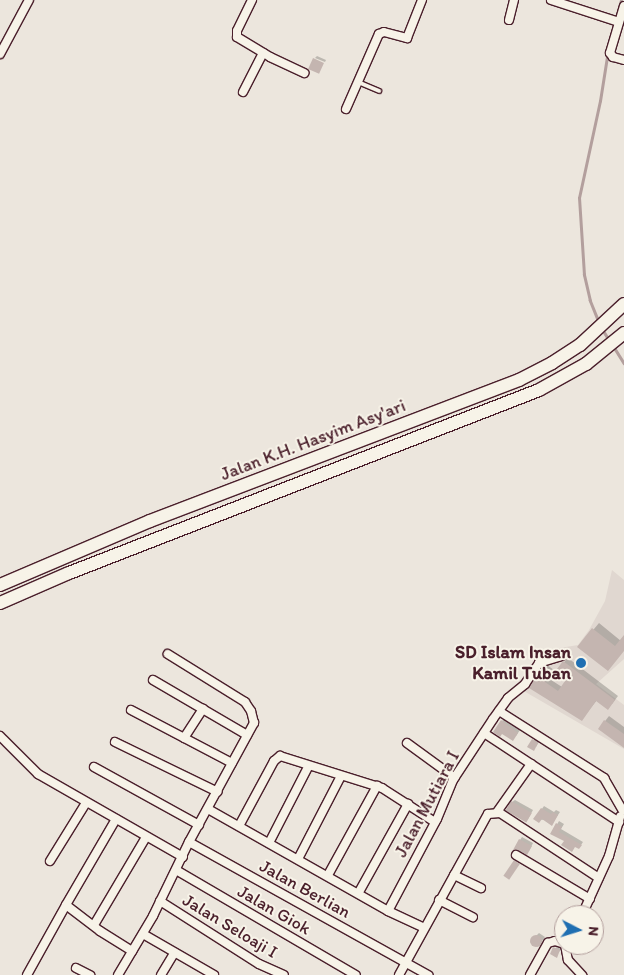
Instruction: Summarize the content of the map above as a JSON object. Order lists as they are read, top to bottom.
{
  "streets": {
    "highway": ["Jalan K.H. Hasyim Asy'ari"],
    "street": [
      "Jalan Mutiara I",
      "Jalan Berlian",
      "Jalan Giok",
      "Jalan Seloaji I"
    ]
  },
  "places": ["SD Islam Insan Kamil Tuban"],
  "north": "right"
}
